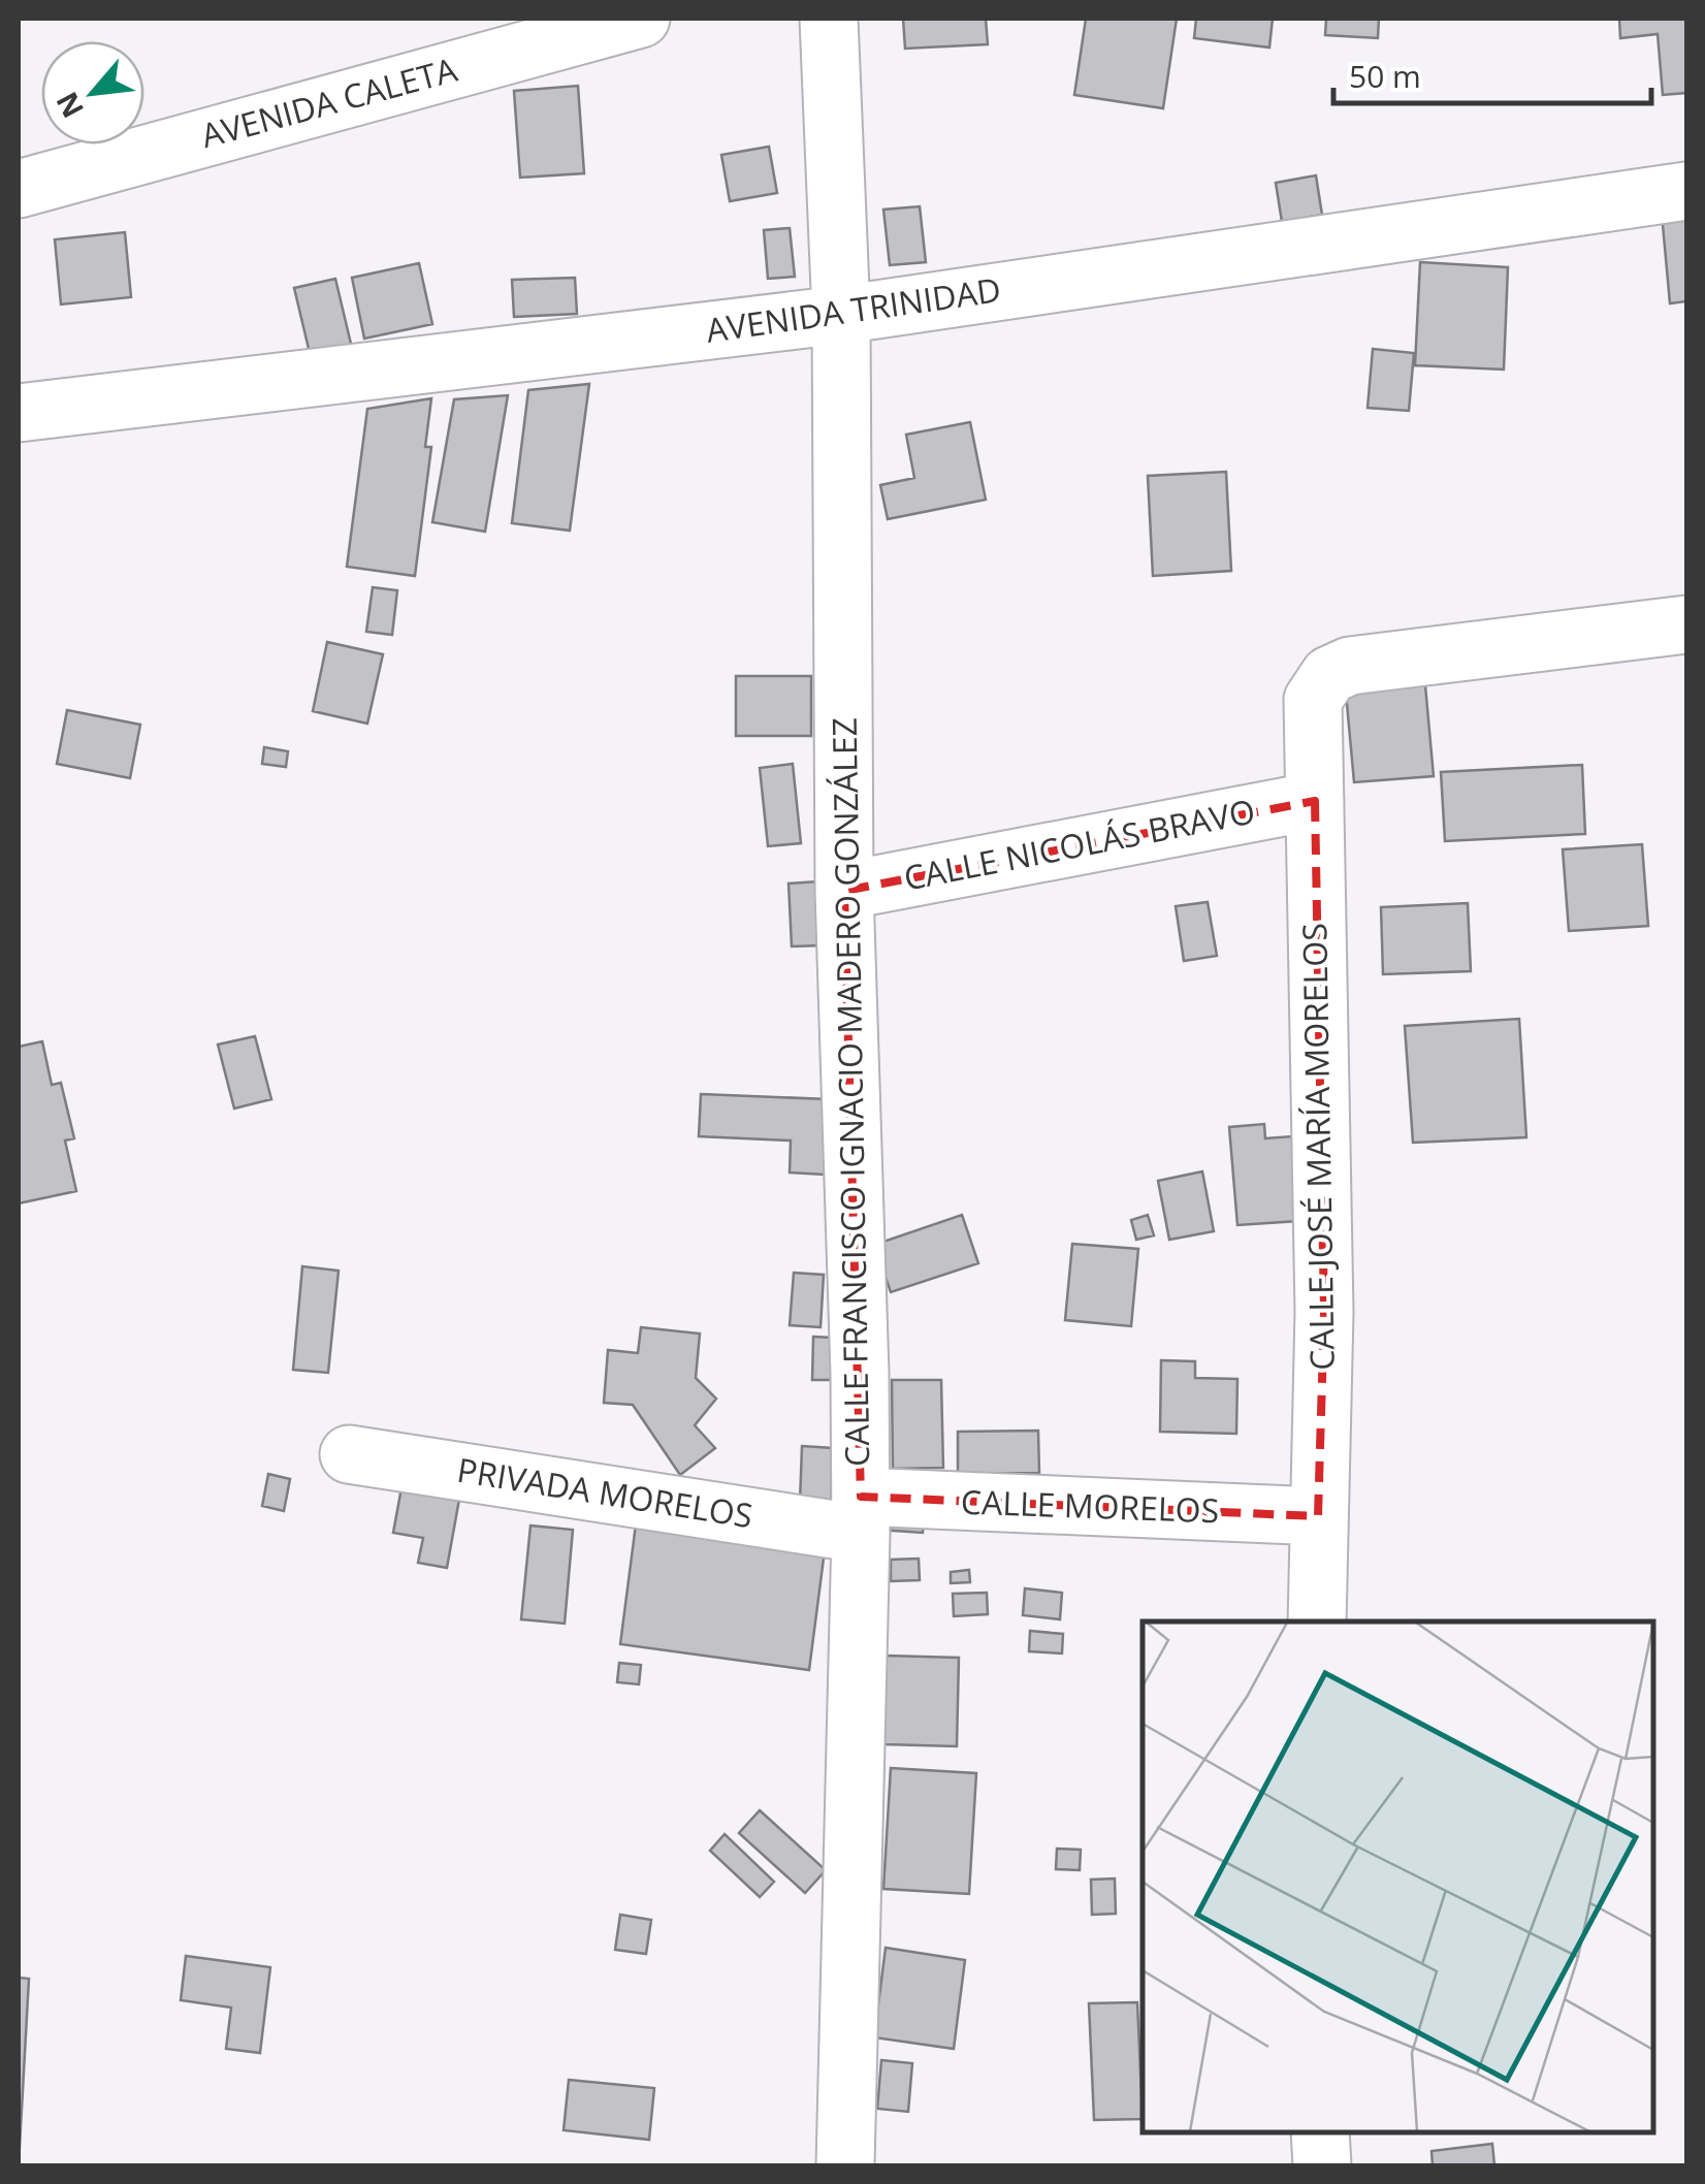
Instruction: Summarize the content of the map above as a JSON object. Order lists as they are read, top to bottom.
{
  "streets": {
    "street": [
      "AVENIDA CALETA",
      "AVENIDA TRINIDAD",
      "CALLE NICOLÁS BRAVO",
      "CALLE FRANCISCO IGNACIO MADERO GONZÁLEZ",
      "CALLE JOSÉ MARÍA MORELOS",
      "PRIVADA MORELOS",
      "CALLE MORELOS"
    ]
  },
  "crossings": [
    ["AVENIDA TRINIDAD", "CALLE FRANCISCO IGNACIO MADERO GONZÁLEZ"],
    ["CALLE NICOLÁS BRAVO", "CALLE FRANCISCO IGNACIO MADERO GONZÁLEZ"],
    ["CALLE NICOLÁS BRAVO", "CALLE JOSÉ MARÍA MORELOS"],
    ["CALLE FRANCISCO IGNACIO MADERO GONZÁLEZ", "PRIVADA MORELOS"],
    ["CALLE FRANCISCO IGNACIO MADERO GONZÁLEZ", "CALLE MORELOS"],
    ["CALLE JOSÉ MARÍA MORELOS", "CALLE MORELOS"],
    ["PRIVADA MORELOS", "CALLE MORELOS"]
  ],
  "scale_bar": "50 m",
  "north": "bottom left"
}
